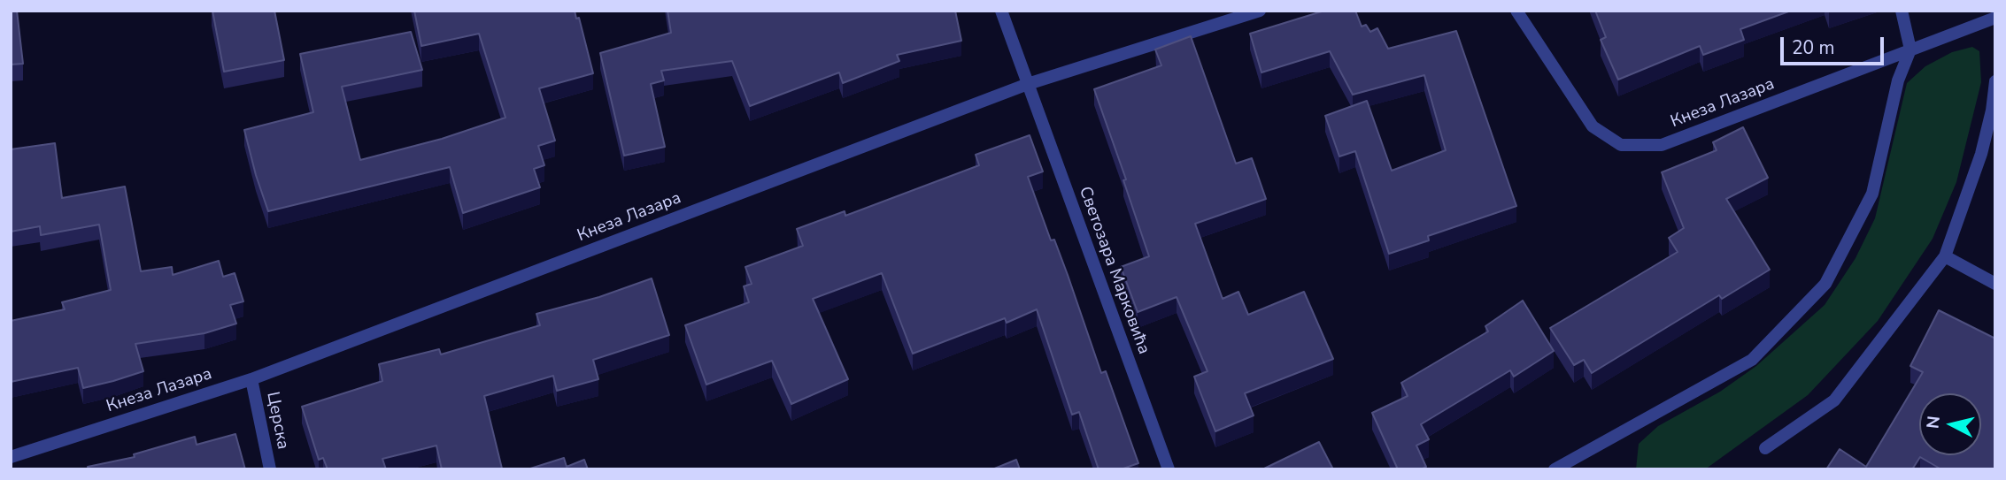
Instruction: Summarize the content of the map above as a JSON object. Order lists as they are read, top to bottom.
{
  "streets": {
    "street": ["Кнеза Лазара", "Светозара Марковића", "Церска"]
  },
  "crossings": [
    ["Кнеза Лазара", "Светозара Марковића"],
    ["Кнеза Лазара", "Церска"]
  ],
  "scale_bar": "20 m",
  "north": "left"
}
